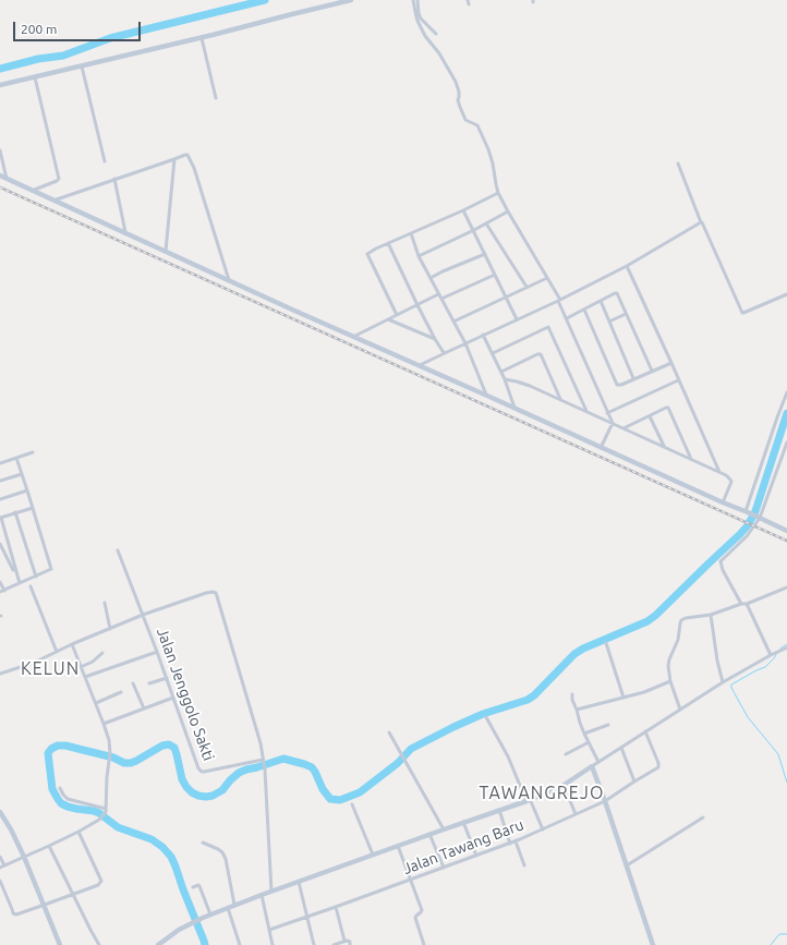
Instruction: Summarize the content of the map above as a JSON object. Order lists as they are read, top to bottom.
{
  "streets": {
    "street": ["Jalan Jenggolo Sakti", "Jalan Tawang Baru"]
  },
  "districts": ["KELUN", "TAWANGREJO"],
  "scale_bar": "200 m"
}
